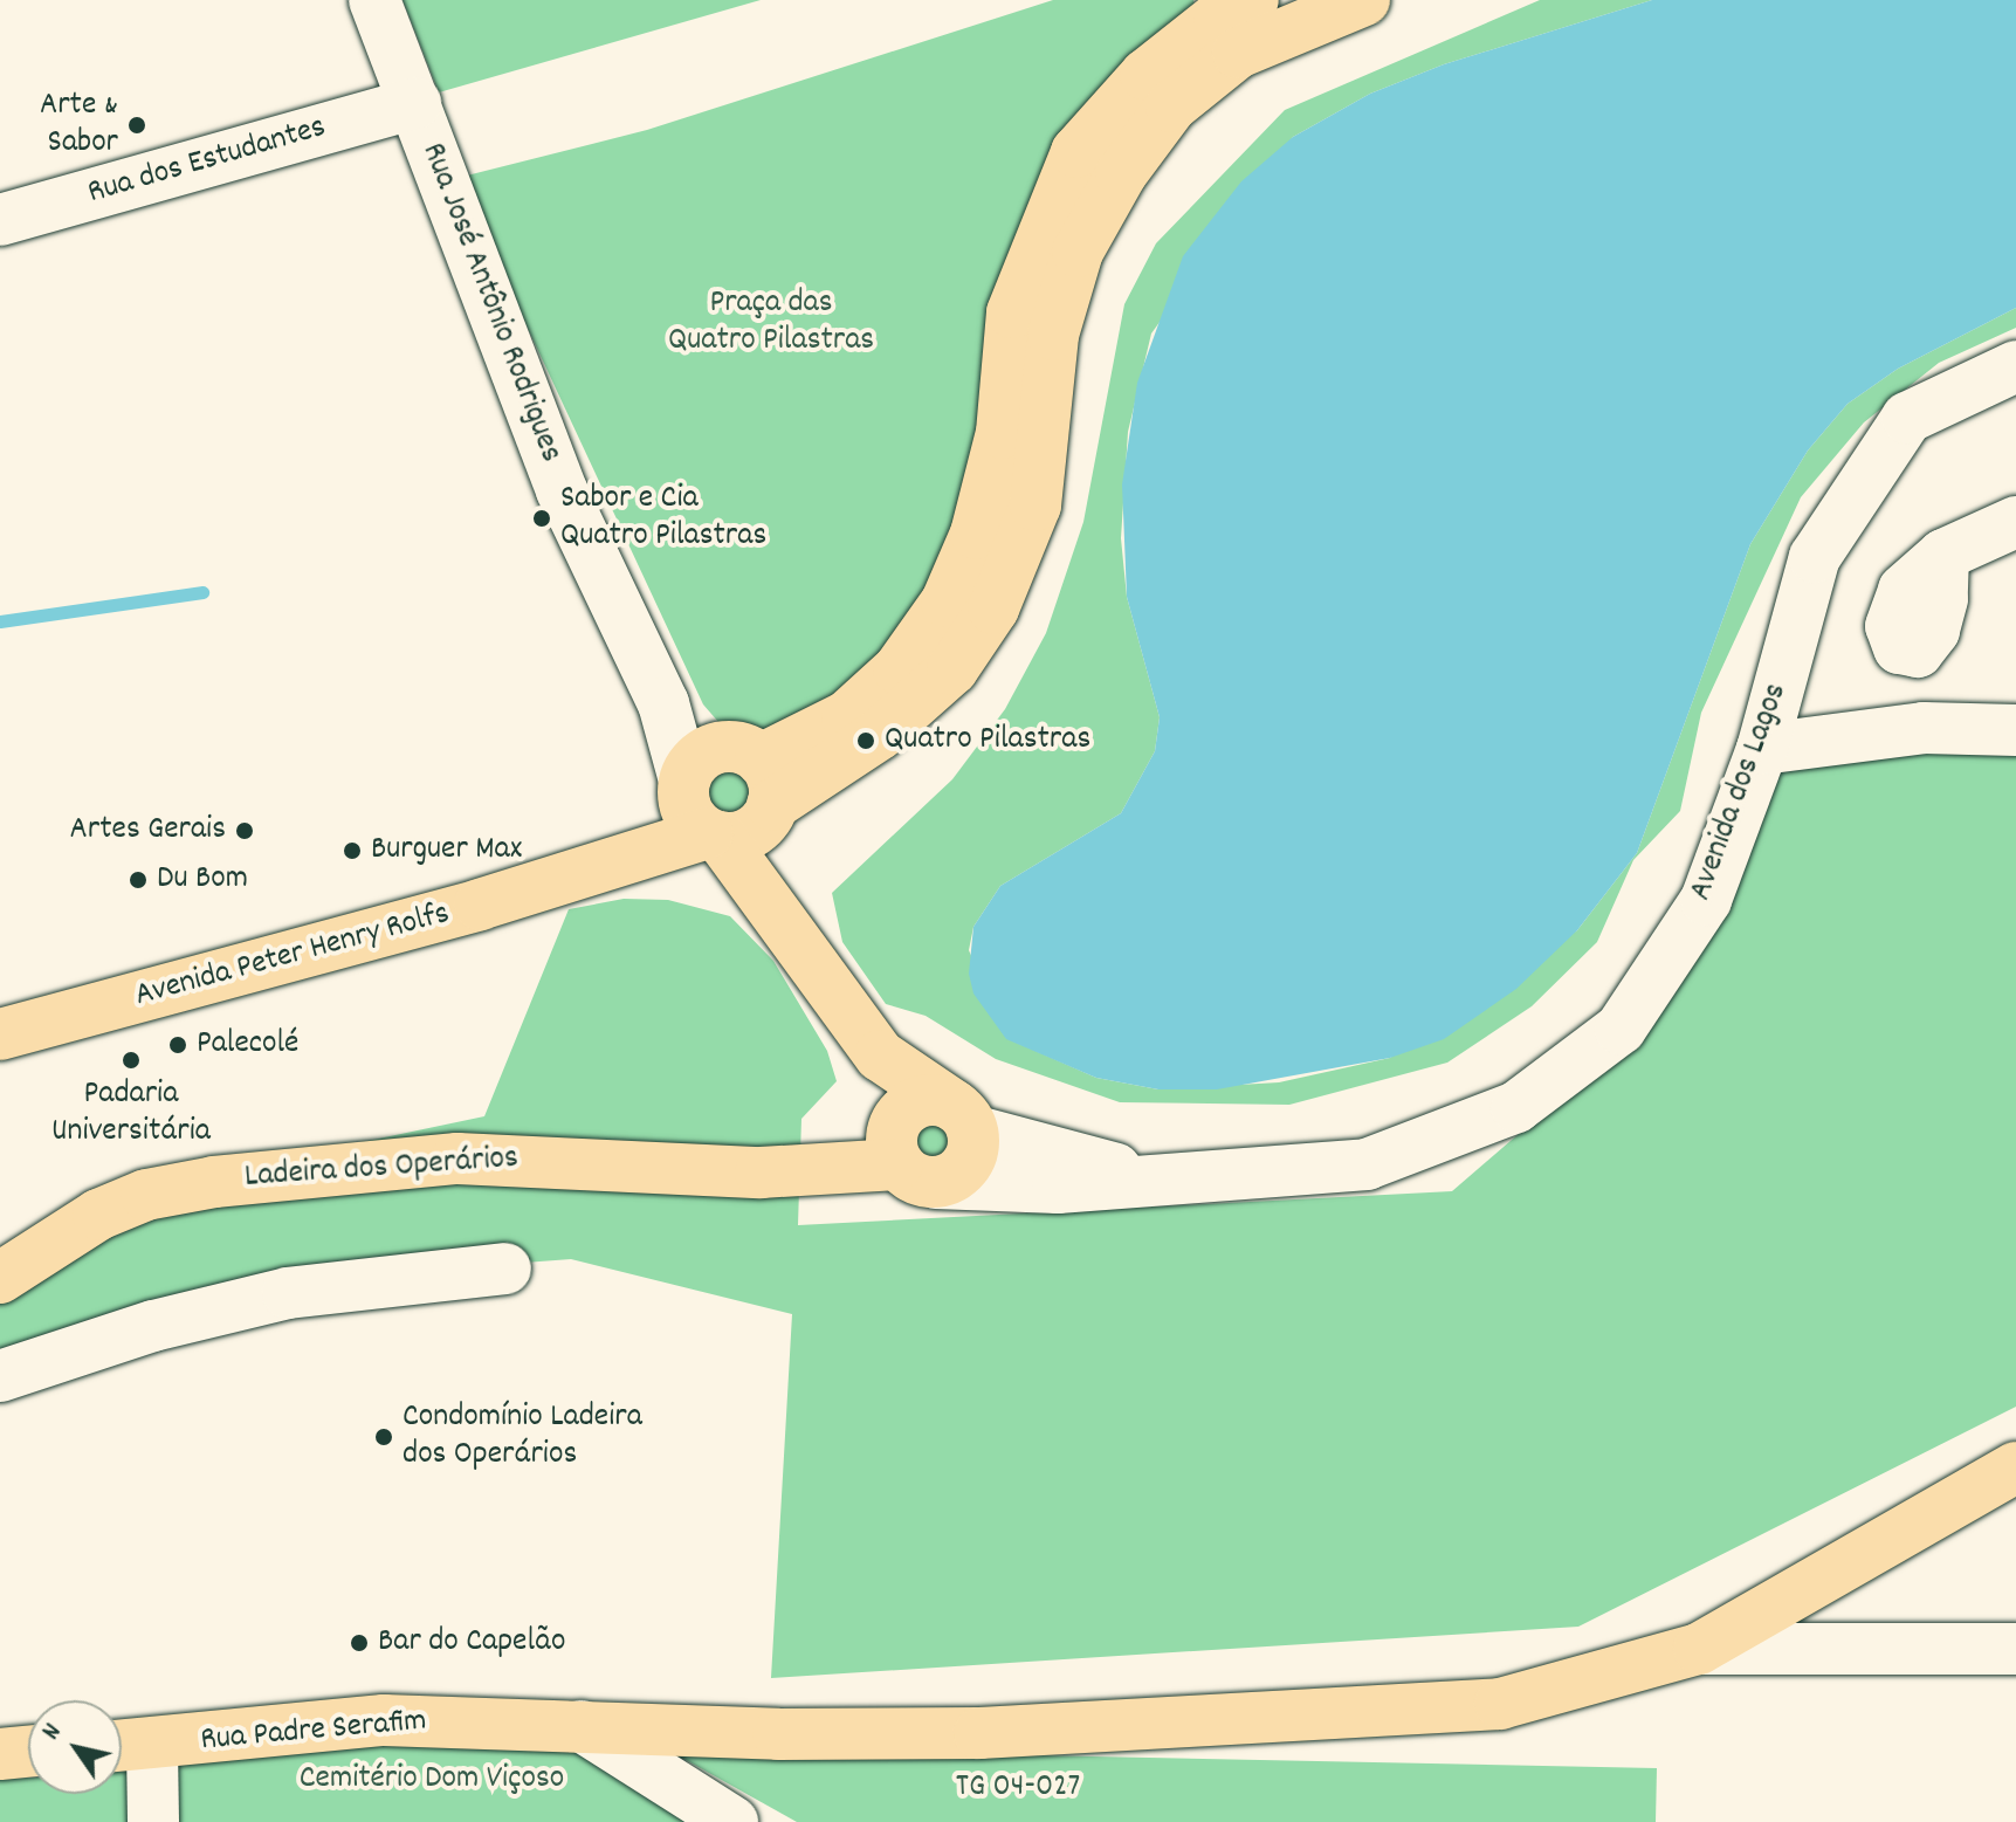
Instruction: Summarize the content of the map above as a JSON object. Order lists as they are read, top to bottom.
{
  "streets": {
    "main road": ["Avenida Peter Henry Rolfs", "Ladeira dos Operários", "Rua Padre Serafim"],
    "street": ["Rua dos Estudantes", "Rua José Antônio Rodrigues", "Avenida dos Lagos"]
  },
  "crossings": [
    ["Rua dos Estudantes", "Rua José Antônio Rodrigues"],
    ["Rua José Antônio Rodrigues", "Avenida Peter Henry Rolfs"],
    ["Avenida dos Lagos", "Ladeira dos Operários"]
  ],
  "parks": ["Praça das Quatro Pilastras", "Cemitério Dom Viçoso", "TG 04-027"],
  "places": [
    "Arte & Sabor",
    "Sabor e Cia Quatro Pilastras",
    "Quatro Pilastras",
    "Artes Gerais",
    "Burguer Max",
    "Du Bom",
    "Palecolé",
    "Padaria Universitária",
    "Condomínio Ladeira dos Operários",
    "Bar do Capelão"
  ],
  "north": "top left"
}
